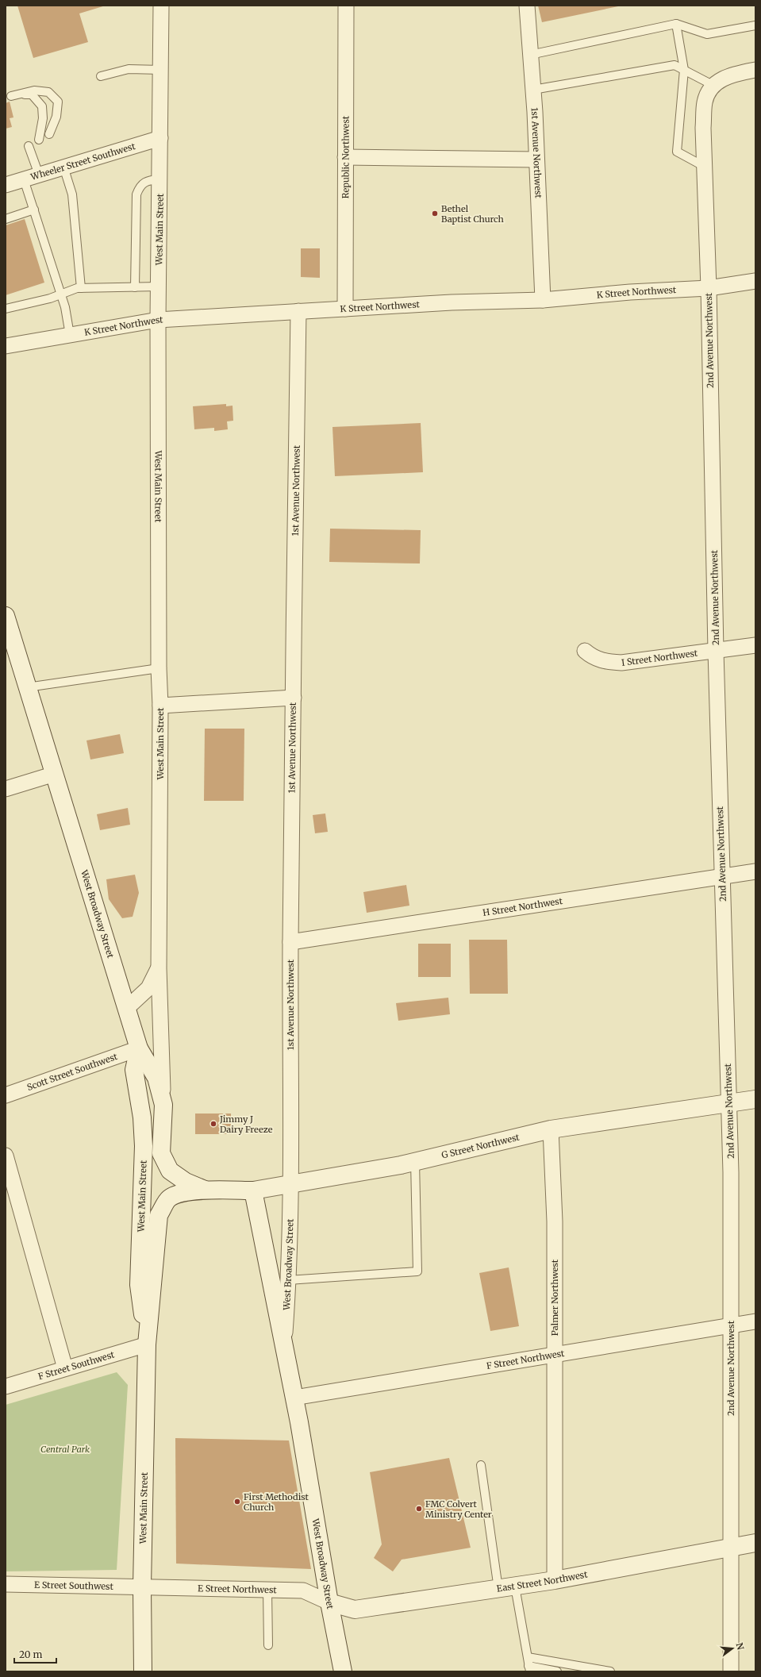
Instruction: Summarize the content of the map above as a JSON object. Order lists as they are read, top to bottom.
{
  "streets": {
    "main road": [
      "West Main Street",
      "West Broadway Street",
      "G Street Northwest",
      "East Street Northwest"
    ],
    "street": [
      "1st Avenue Northwest",
      "Republic Northwest",
      "Wheeler Street Southwest",
      "K Street Northwest",
      "2nd Avenue Northwest",
      "I Street Northwest",
      "H Street Northwest",
      "Scott Street Southwest",
      "Palmer Northwest",
      "F Street Northwest",
      "F Street Southwest",
      "E Street Southwest",
      "E Street Northwest"
    ]
  },
  "crossings": [
    ["1st Avenue Northwest", "K Street Northwest"],
    ["1st Avenue Northwest", "H Street Northwest"],
    ["1st Avenue Northwest", "West Broadway Street"],
    ["1st Avenue Northwest", "G Street Northwest"],
    ["Republic Northwest", "K Street Northwest"],
    ["Wheeler Street Southwest", "West Main Street"],
    ["West Main Street", "K Street Northwest"],
    ["West Main Street", "West Broadway Street"],
    ["West Main Street", "Scott Street Southwest"],
    ["West Main Street", "G Street Northwest"],
    ["West Main Street", "F Street Southwest"],
    ["West Main Street", "E Street Southwest"],
    ["West Main Street", "E Street Northwest"],
    ["K Street Northwest", "2nd Avenue Northwest"],
    ["2nd Avenue Northwest", "I Street Northwest"],
    ["2nd Avenue Northwest", "H Street Northwest"],
    ["2nd Avenue Northwest", "G Street Northwest"],
    ["2nd Avenue Northwest", "F Street Northwest"],
    ["2nd Avenue Northwest", "East Street Northwest"],
    ["West Broadway Street", "Scott Street Southwest"],
    ["West Broadway Street", "G Street Northwest"],
    ["West Broadway Street", "F Street Northwest"],
    ["West Broadway Street", "East Street Northwest"],
    ["West Broadway Street", "E Street Northwest"],
    ["G Street Northwest", "Palmer Northwest"],
    ["Palmer Northwest", "F Street Northwest"],
    ["Palmer Northwest", "East Street Northwest"],
    ["East Street Northwest", "E Street Northwest"],
    ["E Street Southwest", "E Street Northwest"]
  ],
  "parks": ["Central Park"],
  "places": [
    "Bethel Baptist Church",
    "Jimmy J Dairy Freeze",
    "First Methodist Church",
    "FMC Colvert Ministry Center"
  ],
  "scale_bar": "20 m",
  "north": "right"
}
